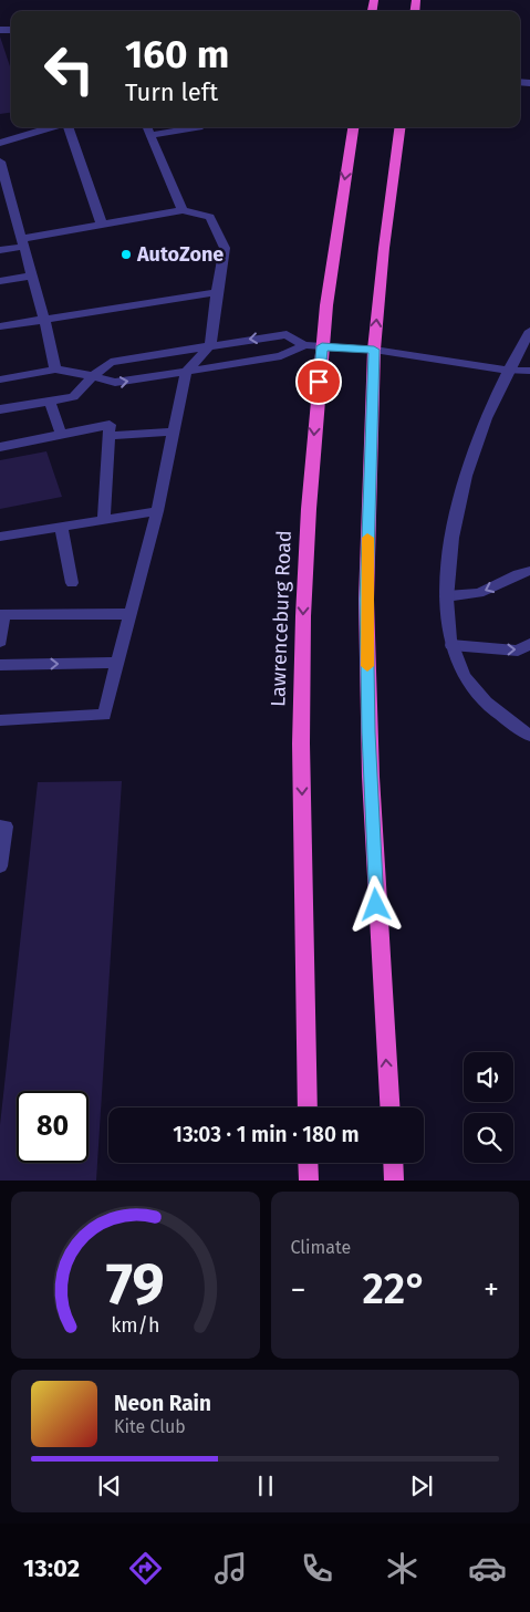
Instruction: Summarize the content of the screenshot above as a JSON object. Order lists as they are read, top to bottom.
{
  "streets": {
    "highway": ["Lawrenceburg Road"]
  },
  "places": ["AutoZone"],
  "page": {
    "turn": ["160 m", "Turn left"],
    "limit": "80",
    "trip": "13:03 · 1 min · 180 m",
    "tile": "Climate",
    "heat": ["−", "22°", "+"],
    "song": ["Neon Rain", "Kite Club"],
    "tabs": "13:02",
    "gauge": ["79", "km/h"]
  }
}
